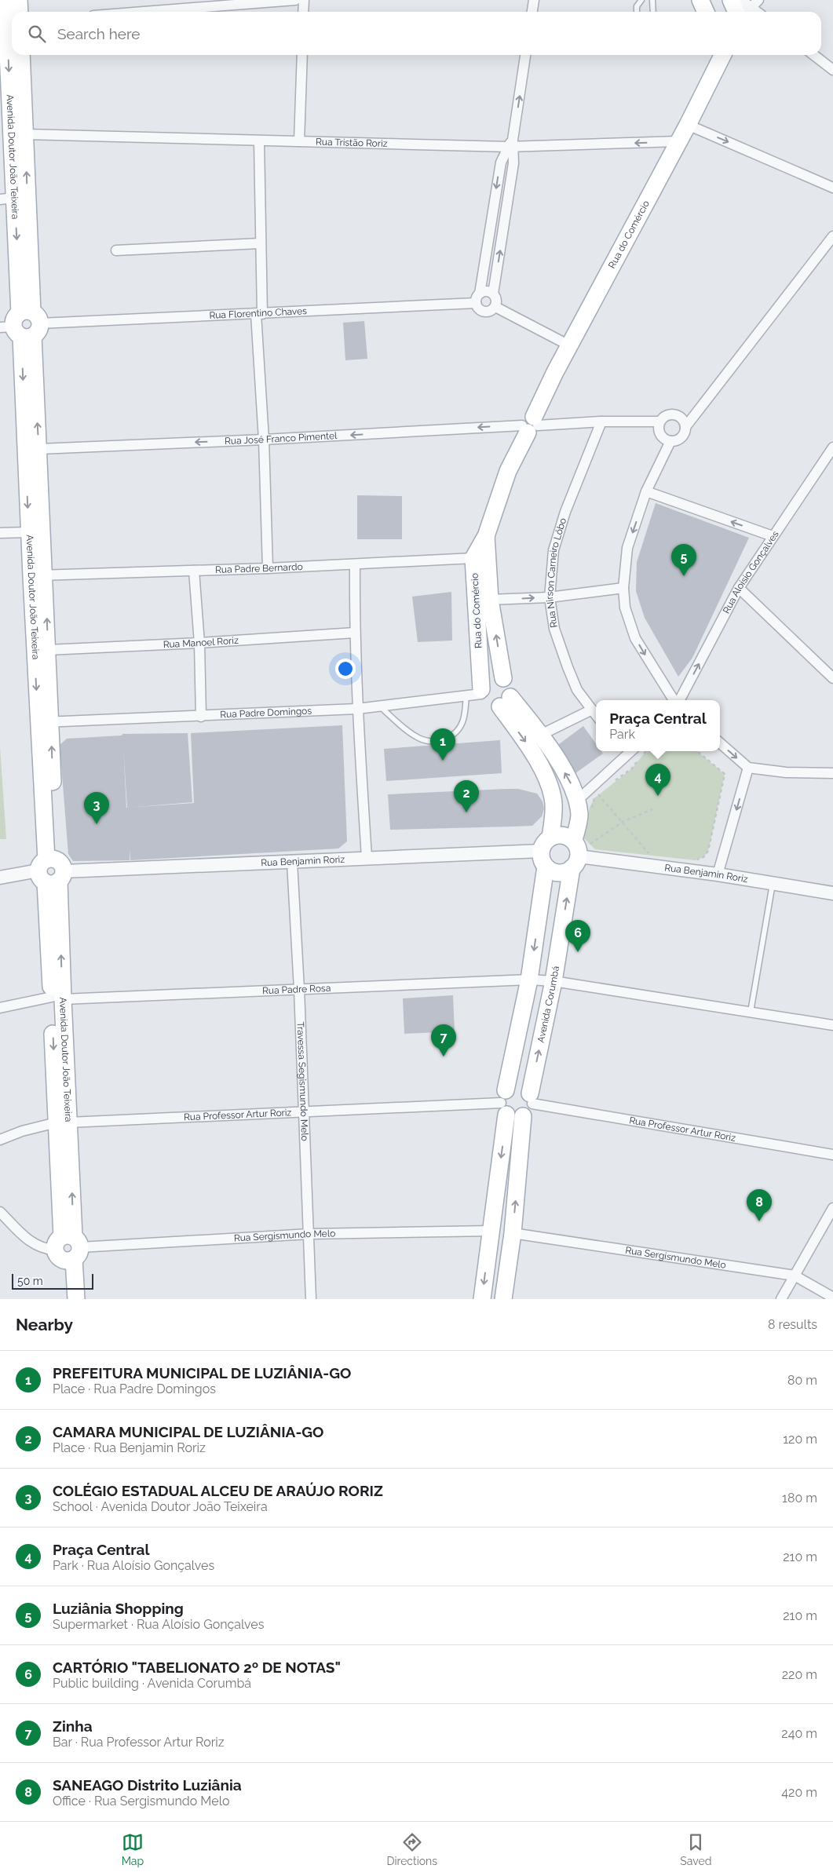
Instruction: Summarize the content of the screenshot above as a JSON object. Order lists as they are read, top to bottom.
{
  "streets": {
    "main road": ["Avenida Doutor João Teixeira", "Rua do Comércio", "Avenida Corumbá"],
    "street": [
      "Rua Tristão Roriz",
      "Rua Florentino Chaves",
      "Rua José Franco Pimentel",
      "Rua Padre Bernardo",
      "Rua Nirson Carneiro Lôbo",
      "Rua Aloísio Gonçalves",
      "Rua Manoel Roriz",
      "Rua Padre Domingos",
      "Rua Benjamin Roriz",
      "Rua Padre Rosa",
      "Travessa Segismundo Melo",
      "Rua Professor Artur Roriz",
      "Rua Sergismundo Melo"
    ]
  },
  "crossings": [
    ["Rua Tristão Roriz", "Avenida Doutor João Teixeira"],
    ["Rua Tristão Roriz", "Rua do Comércio"],
    ["Avenida Doutor João Teixeira", "Rua Florentino Chaves"],
    ["Avenida Doutor João Teixeira", "Rua José Franco Pimentel"],
    ["Avenida Doutor João Teixeira", "Rua Padre Bernardo"],
    ["Avenida Doutor João Teixeira", "Rua Manoel Roriz"],
    ["Avenida Doutor João Teixeira", "Rua Padre Domingos"],
    ["Avenida Doutor João Teixeira", "Rua Benjamin Roriz"],
    ["Avenida Doutor João Teixeira", "Rua Padre Rosa"],
    ["Avenida Doutor João Teixeira", "Rua Professor Artur Roriz"],
    ["Avenida Doutor João Teixeira", "Rua Sergismundo Melo"],
    ["Rua do Comércio", "Rua José Franco Pimentel"],
    ["Rua do Comércio", "Rua Padre Bernardo"],
    ["Rua do Comércio", "Rua Padre Domingos"],
    ["Rua do Comércio", "Avenida Corumbá"],
    ["Rua José Franco Pimentel", "Rua Nirson Carneiro Lôbo"],
    ["Rua Padre Domingos", "Avenida Corumbá"],
    ["Rua Benjamin Roriz", "Avenida Corumbá"],
    ["Rua Benjamin Roriz", "Travessa Segismundo Melo"],
    ["Rua Padre Rosa", "Avenida Corumbá"],
    ["Rua Padre Rosa", "Travessa Segismundo Melo"],
    ["Avenida Corumbá", "Rua Professor Artur Roriz"],
    ["Avenida Corumbá", "Rua Sergismundo Melo"],
    ["Travessa Segismundo Melo", "Rua Professor Artur Roriz"],
    ["Travessa Segismundo Melo", "Rua Sergismundo Melo"]
  ],
  "one_way": ["Rua José Franco Pimentel", "Rua Aloísio Gonçalves"],
  "scale_bar": "50 m",
  "page": {
    "search": "Search here",
    "pins": [
      "5",
      "1",
      "4",
      "2",
      "3",
      "6",
      "7",
      "8"
    ],
    "popup": ["Praça Central", "Park"],
    "scale": "50 m",
    "heading": ["Nearby", "8 results"],
    "list": [
      {
        "mark": "1",
        "name": "PREFEITURA MUNICIPAL DE LUZIÂNIA-GO",
        "note": "Place · Rua Padre Domingos",
        "value": "80 m"
      },
      {
        "mark": "2",
        "name": "CAMARA MUNICIPAL DE LUZIÂNIA-GO",
        "note": "Place · Rua Benjamin Roriz",
        "value": "120 m"
      },
      {
        "mark": "3",
        "name": "COLÉGIO ESTADUAL ALCEU DE ARAÚJO RORIZ",
        "note": "School · Avenida Doutor João Teixeira",
        "value": "180 m"
      },
      {
        "mark": "4",
        "name": "Praça Central",
        "note": "Park · Rua Aloísio Gonçalves",
        "value": "210 m"
      },
      {
        "mark": "5",
        "name": "Luziânia Shopping",
        "note": "Supermarket · Rua Aloísio Gonçalves",
        "value": "210 m"
      },
      {
        "mark": "6",
        "name": "CARTÓRIO \"TABELIONATO 2º DE NOTAS\"",
        "note": "Public building · Avenida Corumbá",
        "value": "220 m"
      },
      {
        "mark": "7",
        "name": "Zinha",
        "note": "Bar · Rua Professor Artur Roriz",
        "value": "240 m"
      },
      {
        "mark": "8",
        "name": "SANEAGO Distrito Luziânia",
        "note": "Office · Rua Sergismundo Melo",
        "value": "420 m"
      }
    ],
    "nav": ["Map", "Directions", "Saved"]
  }
}
